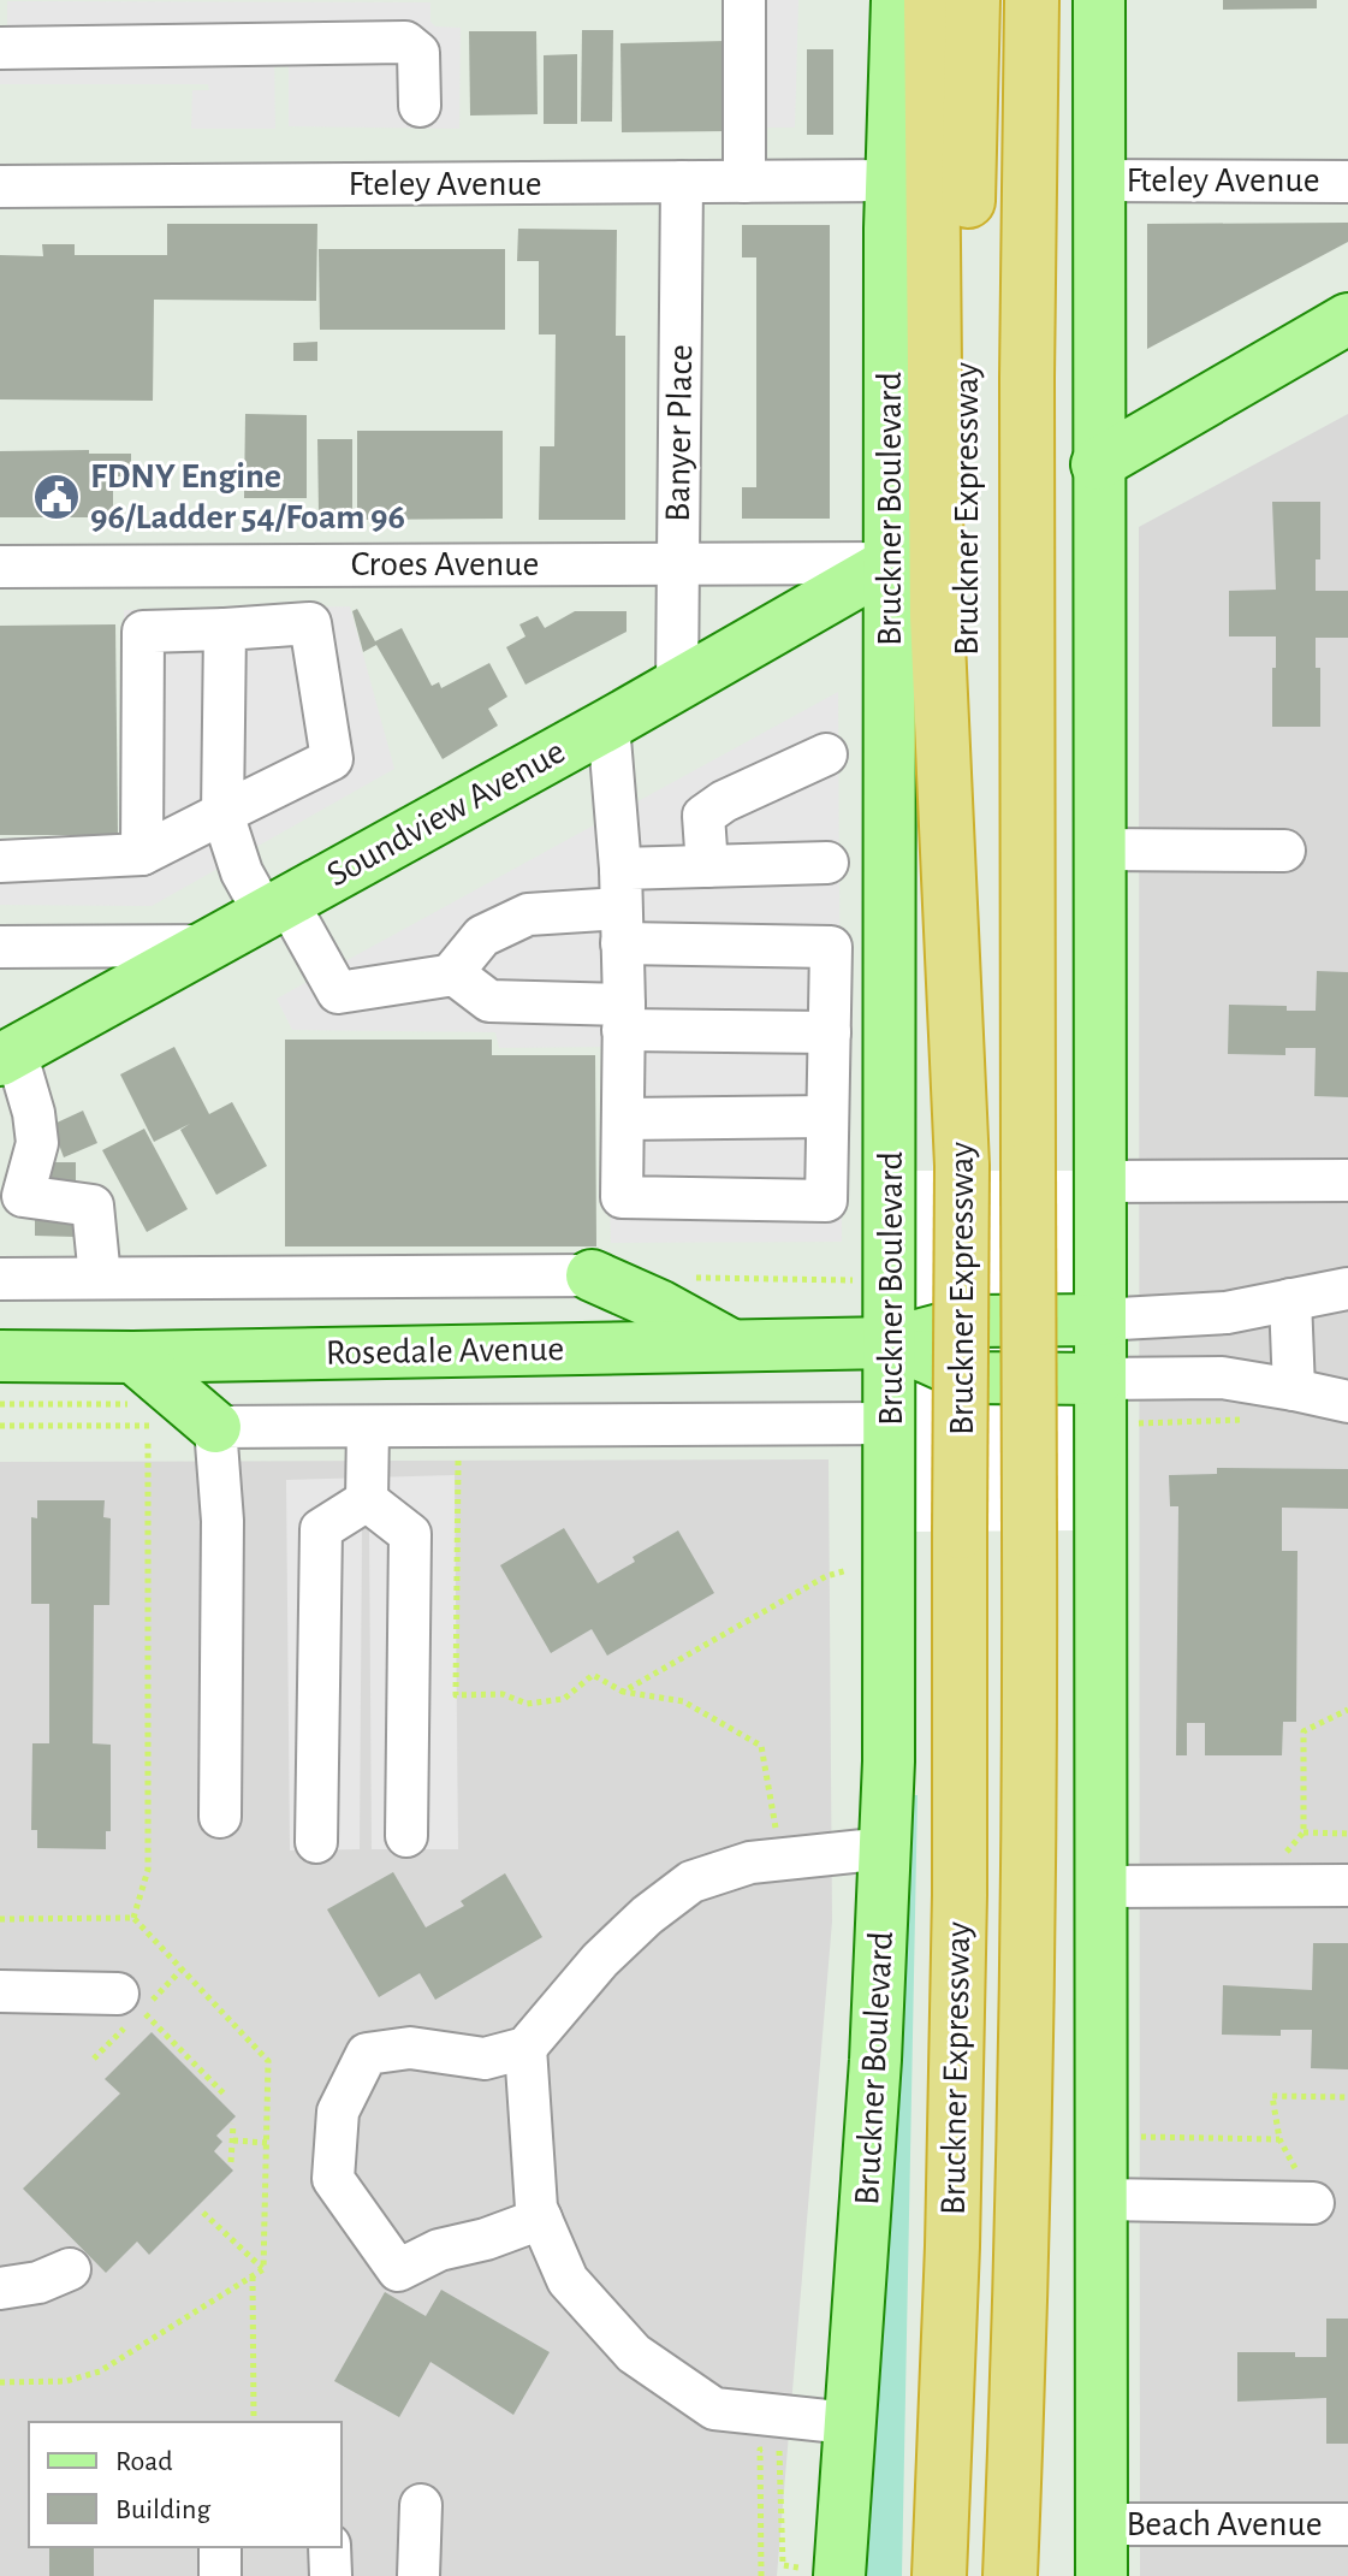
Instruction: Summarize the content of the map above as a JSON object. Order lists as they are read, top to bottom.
{
  "streets": {
    "highway": ["Bruckner Expressway"],
    "main road": ["Bruckner Boulevard", "Soundview Avenue", "Rosedale Avenue"],
    "street": [
      "Fteley Avenue",
      "Banyer Place",
      "Croes Avenue",
      "Beach Avenue"
    ]
  },
  "crossings": [
    ["Fteley Avenue", "Banyer Place"],
    ["Fteley Avenue", "Bruckner Boulevard"],
    ["Banyer Place", "Croes Avenue"],
    ["Banyer Place", "Soundview Avenue"],
    ["Bruckner Boulevard", "Croes Avenue"],
    ["Bruckner Boulevard", "Soundview Avenue"],
    ["Bruckner Boulevard", "Rosedale Avenue"],
    ["Croes Avenue", "Soundview Avenue"]
  ],
  "places": {
    "public building": ["FDNY Engine 96/Ladder 54/Foam 96"]
  },
  "legend": ["Road", "Building"]
}
